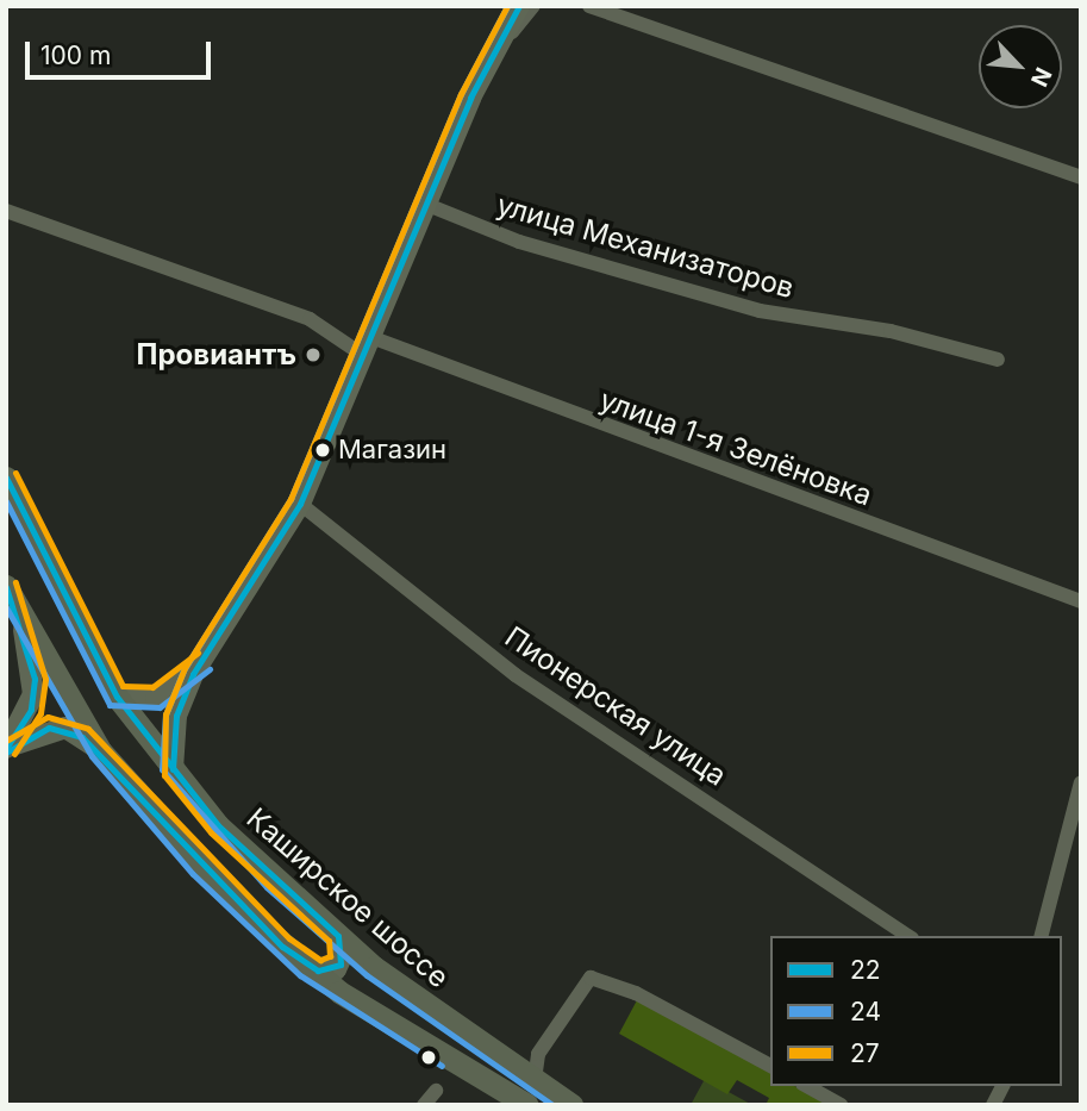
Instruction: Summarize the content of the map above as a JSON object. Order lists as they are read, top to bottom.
{
  "streets": {
    "main road": ["Каширское шоссе"],
    "street": ["улица Механизаторов", "улица 1-я Зелёновка", "Пионерская улица"]
  },
  "places": ["Провиантъ", "Магазин"],
  "lines": ["transit line 22", "transit line 24", "transit line 27"],
  "legend": ["22", "24", "27"],
  "scale_bar": "100 m",
  "north": "bottom right"
}
